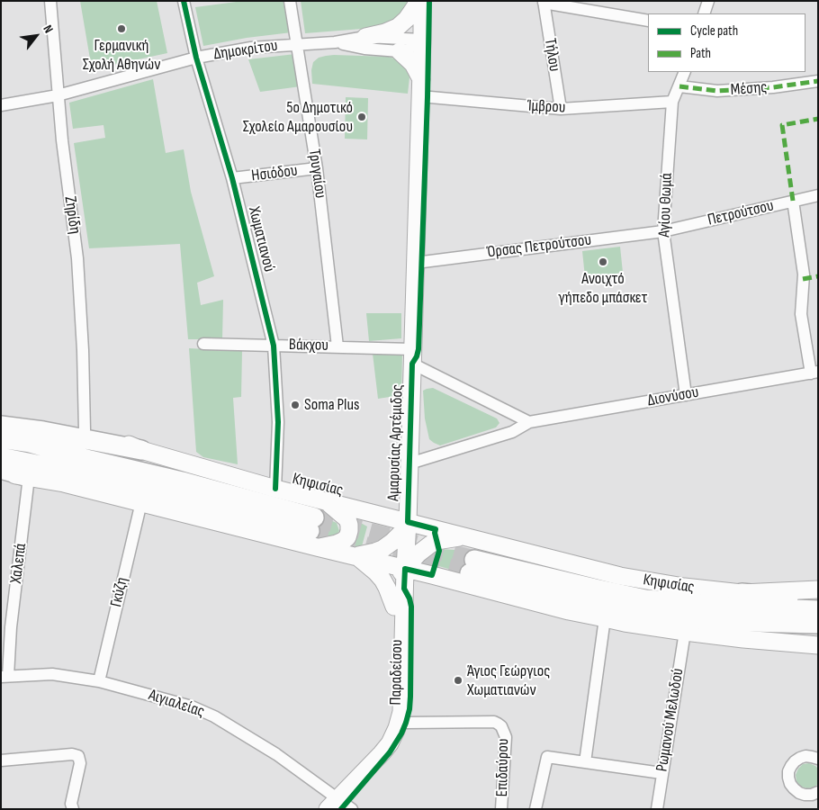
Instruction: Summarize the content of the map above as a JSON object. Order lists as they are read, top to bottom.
{
  "streets": {
    "main road": ["Αμαρυσίας Αρτέμιδος", "Κηφισίας", "Παραδείσου"],
    "street": [
      "Δημοκρίτου",
      "Τήλου",
      "Μέσης",
      "Ίμβρου",
      "Ησιόδου",
      "Τρυγαίου",
      "Αγίου Θωμά",
      "Πετρούτσου",
      "Ζηρίδη",
      "Χωματιανού",
      "Όρσας Πετρούτσου",
      "Βάκχου",
      "Διονύσου",
      "Χαλεπά",
      "Γκύζη",
      "Αιγιαλείας",
      "Ρωμανού Μελωδού",
      "Επιδαύρου"
    ]
  },
  "crossings": [
    ["Δημοκρίτου", "Τρυγαίου"],
    ["Δημοκρίτου", "Ζηρίδη"],
    ["Δημοκρίτου", "Χωματιανού"],
    ["Δημοκρίτου", "Αμαρυσίας Αρτέμιδος"],
    ["Τήλου", "Ίμβρου"],
    ["Μέσης", "Αγίου Θωμά"],
    ["Ίμβρου", "Αγίου Θωμά"],
    ["Ίμβρου", "Αμαρυσίας Αρτέμιδος"],
    ["Ησιόδου", "Τρυγαίου"],
    ["Ησιόδου", "Χωματιανού"],
    ["Τρυγαίου", "Βάκχου"],
    ["Αγίου Θωμά", "Πετρούτσου"],
    ["Αγίου Θωμά", "Όρσας Πετρούτσου"],
    ["Αγίου Θωμά", "Διονύσου"],
    ["Πετρούτσου", "Όρσας Πετρούτσου"],
    ["Ζηρίδη", "Κηφισίας"],
    ["Χωματιανού", "Βάκχου"],
    ["Χωματιανού", "Κηφισίας"],
    ["Όρσας Πετρούτσου", "Αμαρυσίας Αρτέμιδος"],
    ["Βάκχου", "Αμαρυσίας Αρτέμιδος"],
    ["Διονύσου", "Αμαρυσίας Αρτέμιδος"],
    ["Αμαρυσίας Αρτέμιδος", "Κηφισίας"],
    ["Αμαρυσίας Αρτέμιδος", "Παραδείσου"],
    ["Κηφισίας", "Χαλεπά"],
    ["Κηφισίας", "Γκύζη"],
    ["Κηφισίας", "Παραδείσου"],
    ["Κηφισίας", "Ρωμανού Μελωδού"],
    ["Χαλεπά", "Αιγιαλείας"],
    ["Γκύζη", "Αιγιαλείας"],
    ["Παραδείσου", "Αιγιαλείας"],
    ["Παραδείσου", "Επιδαύρου"]
  ],
  "places": [
    "Γερμανική Σχολή Αθηνών",
    "5ο Δημοτικό Σχολείο Αμαρουσίου",
    "Ανοιχτό γήπεδο μπάσκετ",
    "Soma Plus",
    "Άγιος Γεώργιος Χωματιανών"
  ],
  "legend": ["Cycle path", "Path"],
  "north": "top right"
}
